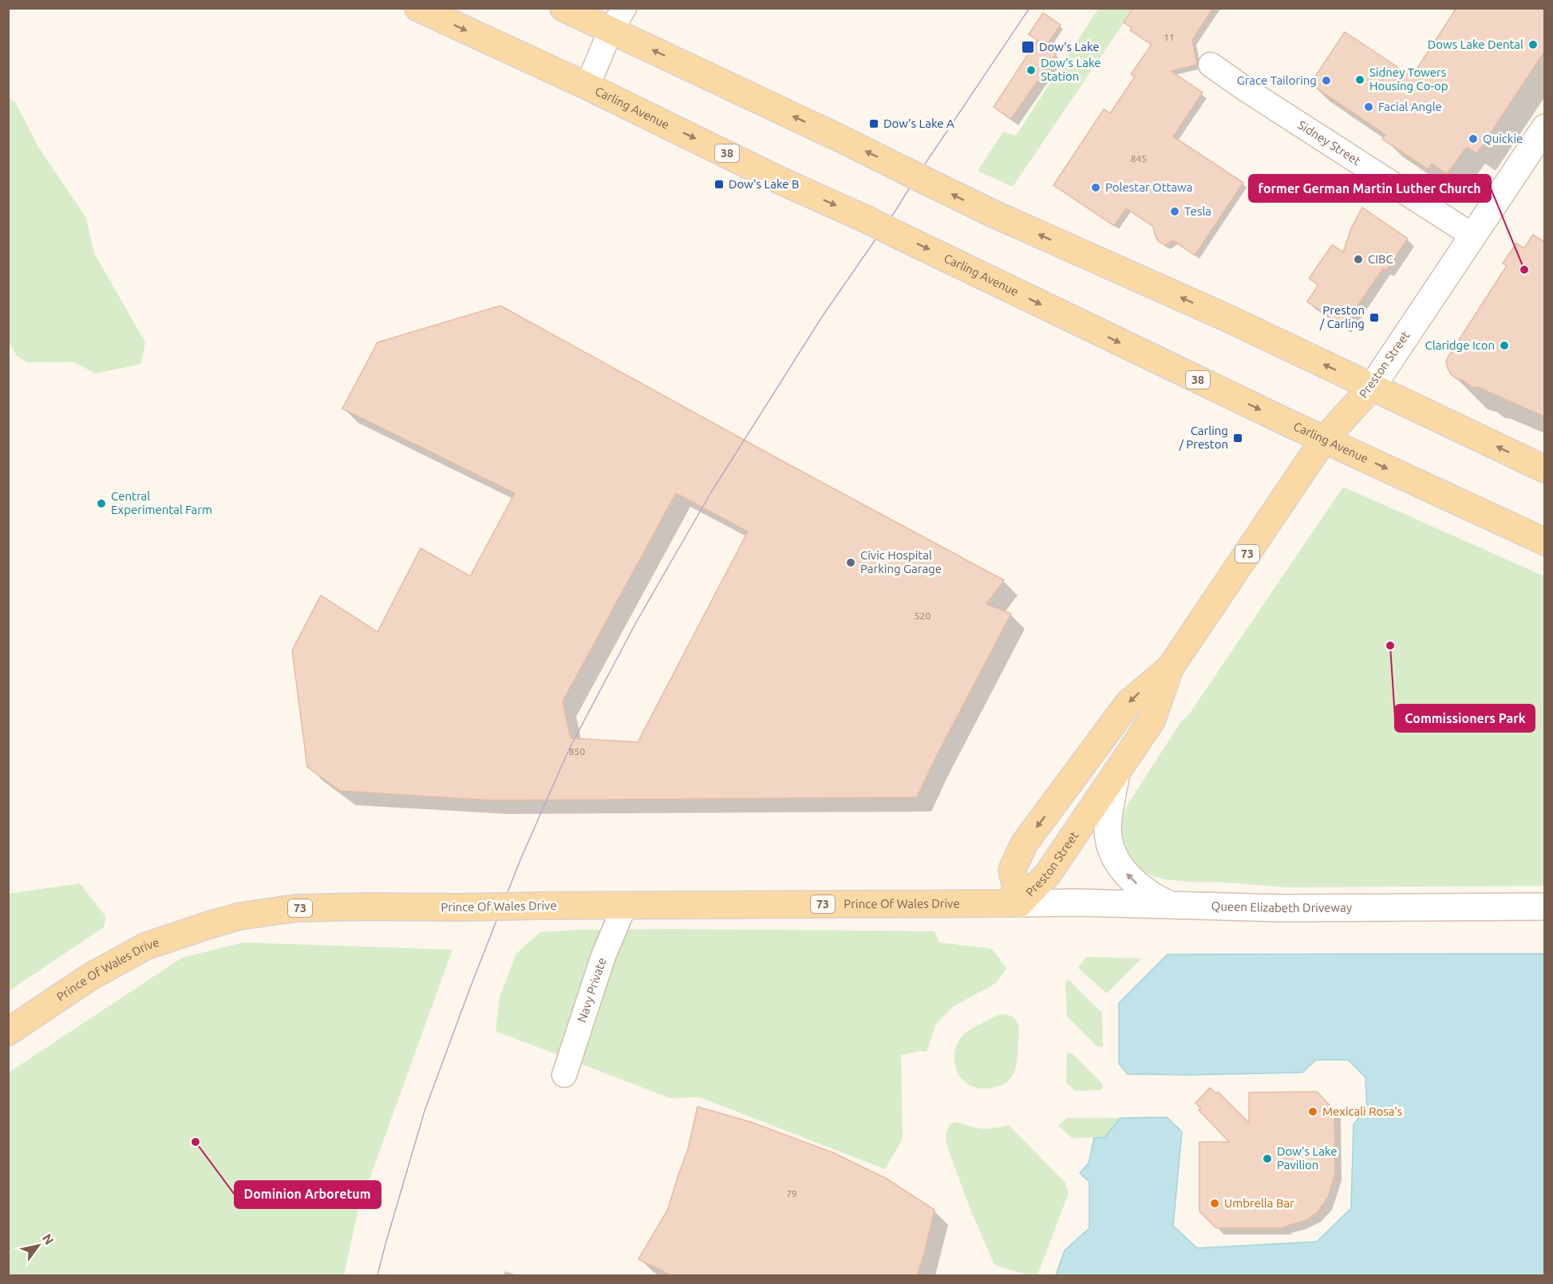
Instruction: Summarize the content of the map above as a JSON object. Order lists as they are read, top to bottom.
{
  "streets": {
    "main road": [
      "Carling Avenue",
      "38",
      "Preston Street",
      "73",
      "Prince Of Wales Drive",
      "Queen Elizabeth Driveway"
    ],
    "street": ["Sidney Street", "Navy Private"]
  },
  "crossings": [
    ["Carling Avenue", "Preston Street"],
    ["Sidney Street", "Preston Street"],
    ["Preston Street", "Prince Of Wales Drive"],
    ["Preston Street", "Queen Elizabeth Driveway"],
    ["Prince Of Wales Drive", "Queen Elizabeth Driveway"],
    ["Prince Of Wales Drive", "Navy Private"]
  ],
  "places": {
    "other": [
      "Dows Lake Dental",
      "Dow's Lake Station",
      "Sidney Towers Housing Co-op",
      "Grace Tailoring",
      "Facial Angle",
      "Quickie",
      "Polestar Ottawa",
      "Tesla",
      "CIBC",
      "former German Martin Luther Church",
      "Claridge Icon",
      "Central Experimental Farm",
      "Civic Hospital Parking Garage",
      "Commissioners Park",
      "Mexicali Rosa's",
      "Dominion Arboretum",
      "Dow's Lake Pavilion",
      "Umbrella Bar"
    ],
    "transit": [
      "Dow's Lake",
      "Dow's Lake A",
      "Dow's Lake B",
      "Preston / Carling",
      "Carling / Preston"
    ]
  },
  "house_numbers": [
    "11",
    "845",
    "520",
    "850",
    "79"
  ],
  "north": "top right"
}
